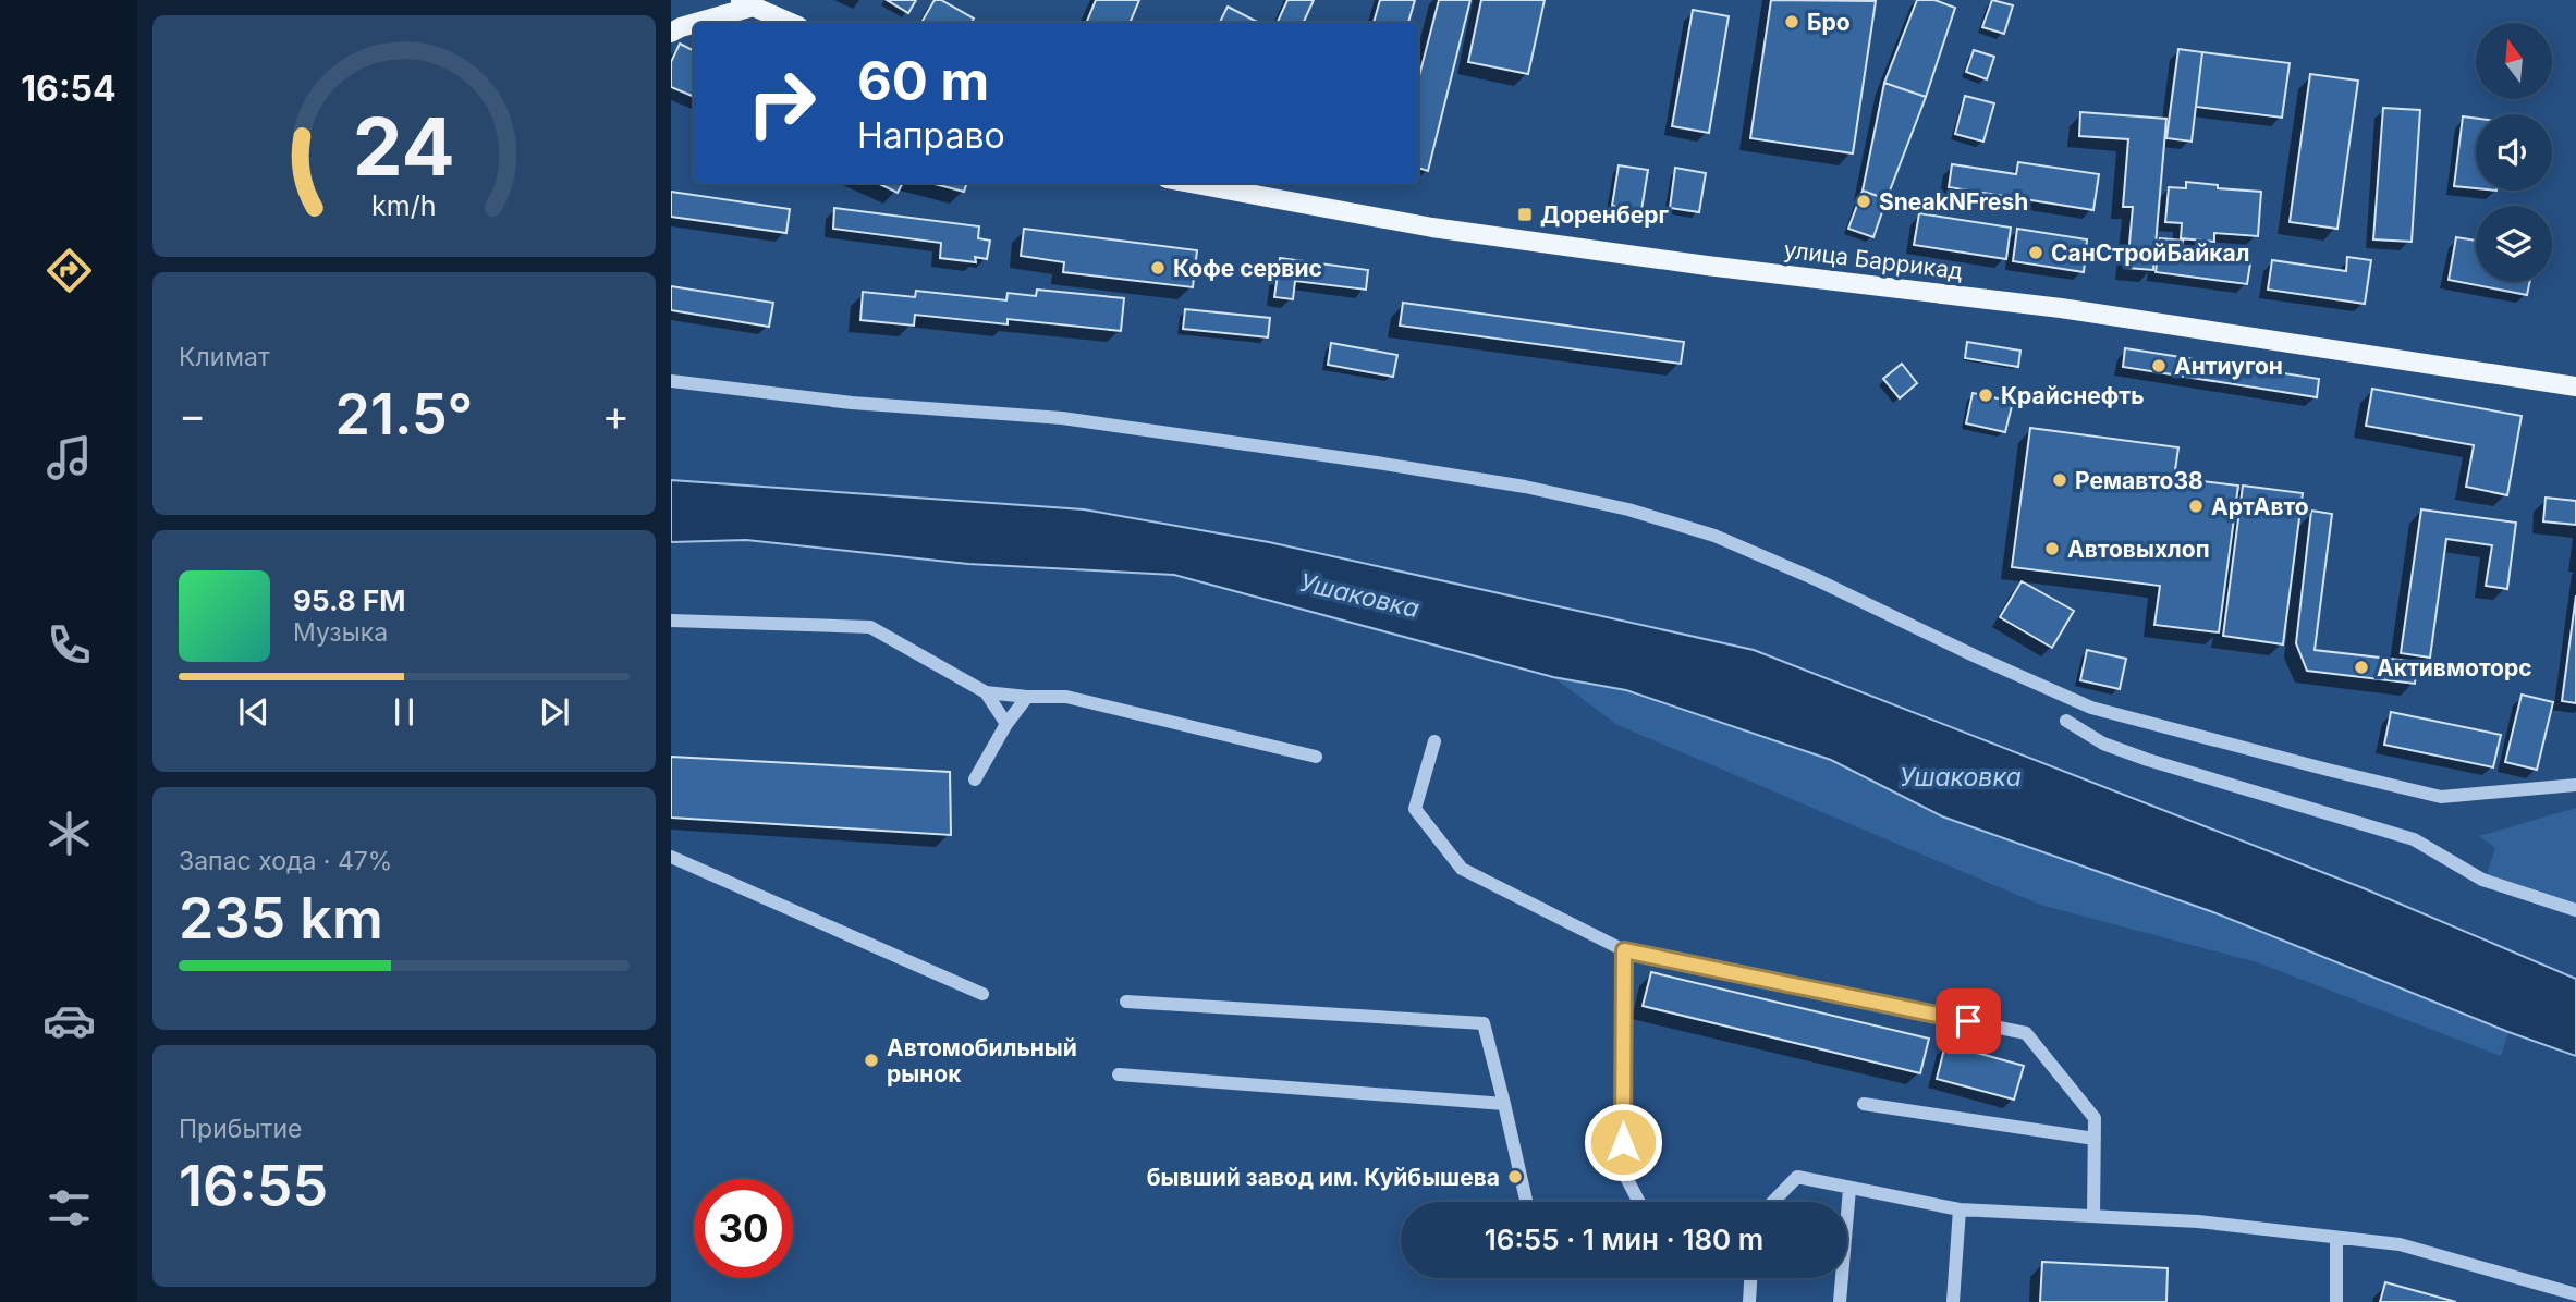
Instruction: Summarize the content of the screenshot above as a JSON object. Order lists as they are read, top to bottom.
{
  "streets": {
    "main road": ["улица Баррикад"]
  },
  "water": ["Ушаковка"],
  "places": {
    "other": [
      "Бро",
      "SneakNFresh",
      "СанСтройБайкал",
      "Кофе сервис",
      "Антиугон",
      "Крайснефть",
      "Ремавто38",
      "АртАвто",
      "Автовыхлоп",
      "Активмоторс",
      "Автомобильный рынок",
      "бывший завод им. Куйбышева"
    ],
    "transit": ["Доренберг"]
  },
  "north": "top",
  "page": {
    "tabs": "16:54",
    "turn": ["60 m", "Направо"],
    "tile": [
      "Климат",
      ["Запас хода · 47%", "235 km"],
      ["Прибытие", "16:55"]
    ],
    "heat": ["−", "21.5°", "+"],
    "song": ["95.8 FM", "Музыка"],
    "limit": "30",
    "trip": "16:55 · 1 мин · 180 m",
    "gauge": ["24", "km/h"]
  }
}
